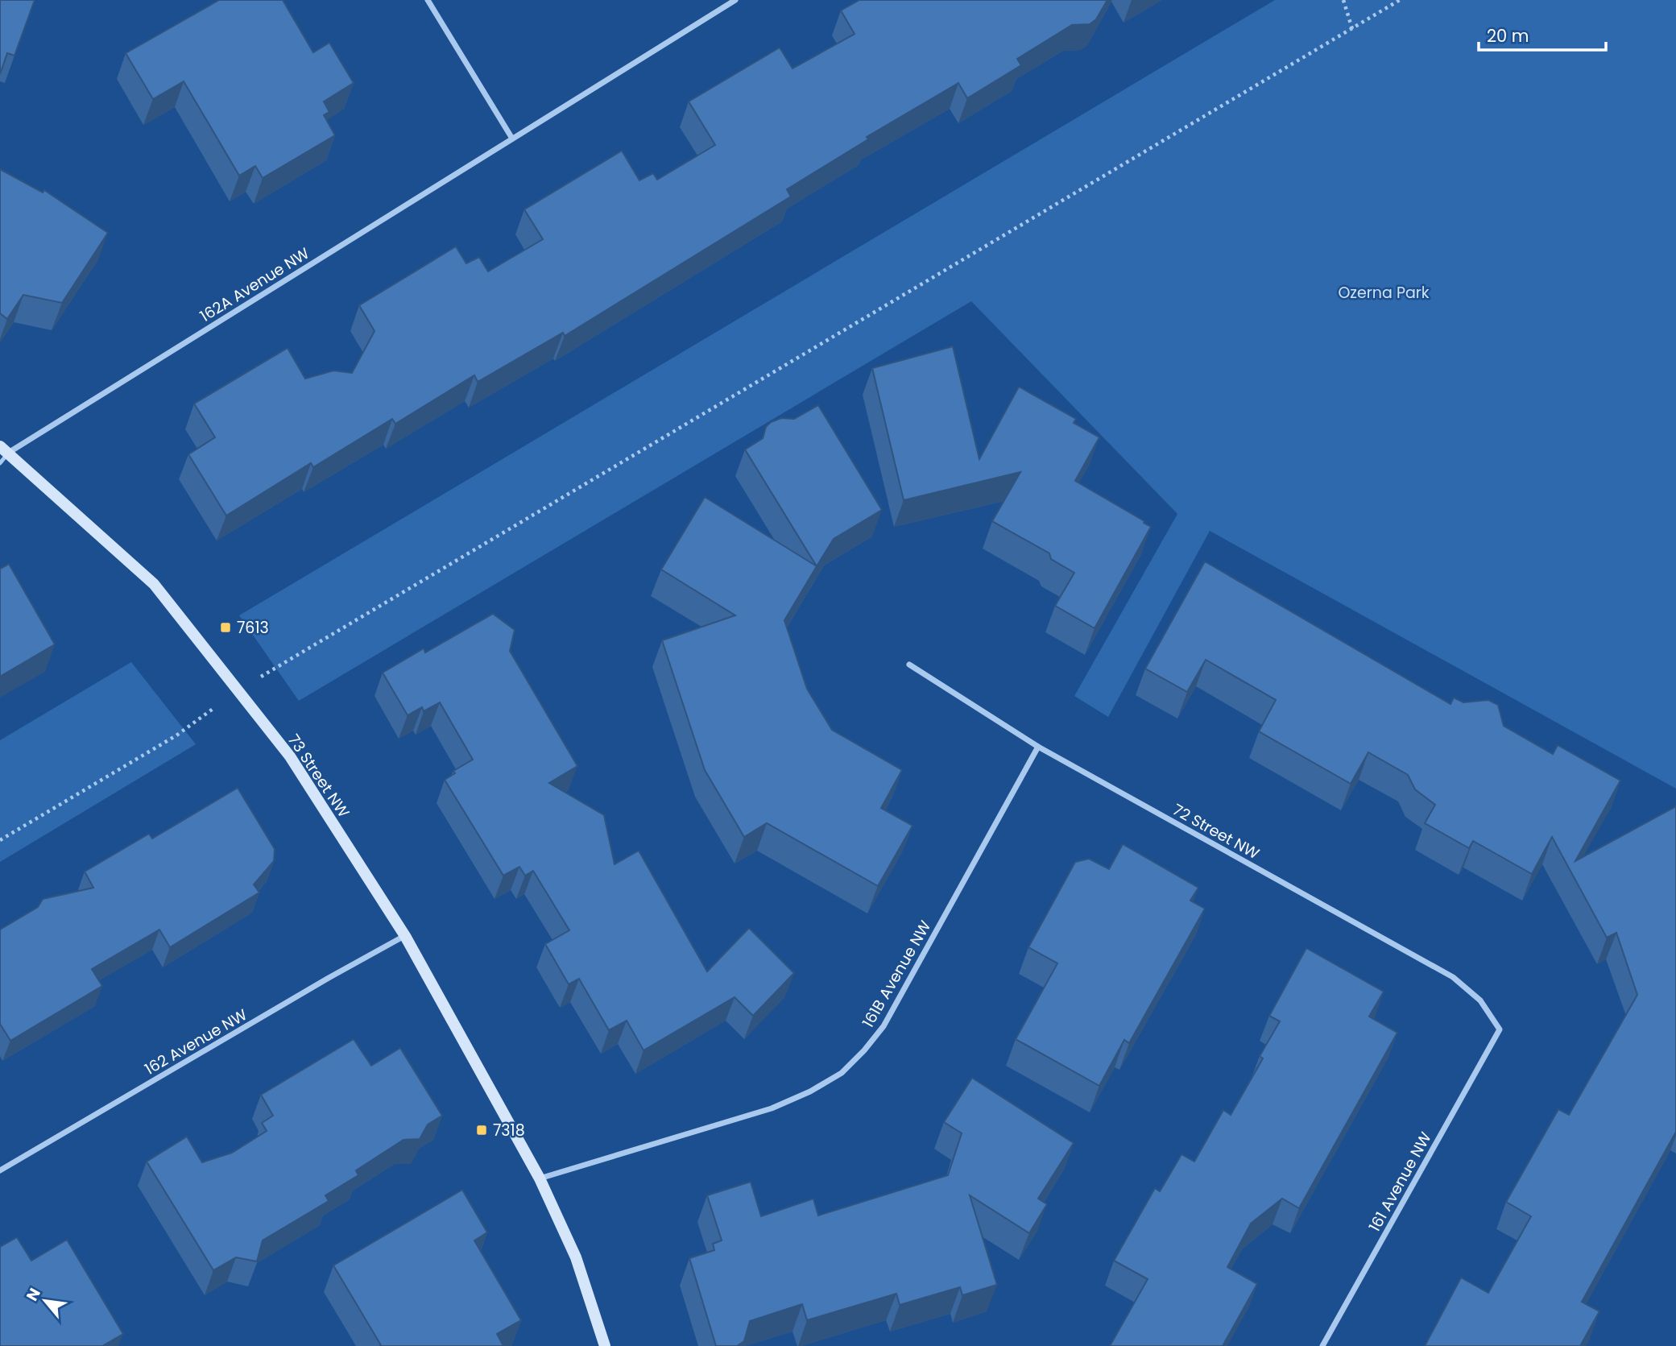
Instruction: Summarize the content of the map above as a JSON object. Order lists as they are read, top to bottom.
{
  "streets": {
    "street": [
      "162A Avenue NW",
      "73 Street NW",
      "72 Street NW",
      "161B Avenue NW",
      "162 Avenue NW",
      "161 Avenue NW"
    ]
  },
  "crossings": [
    ["162A Avenue NW", "73 Street NW"],
    ["73 Street NW", "161B Avenue NW"],
    ["73 Street NW", "162 Avenue NW"],
    ["72 Street NW", "161B Avenue NW"],
    ["72 Street NW", "161 Avenue NW"]
  ],
  "parks": ["Ozerna Park"],
  "places": {
    "transit": ["7613", "7318"]
  },
  "scale_bar": "20 m",
  "north": "top left"
}
